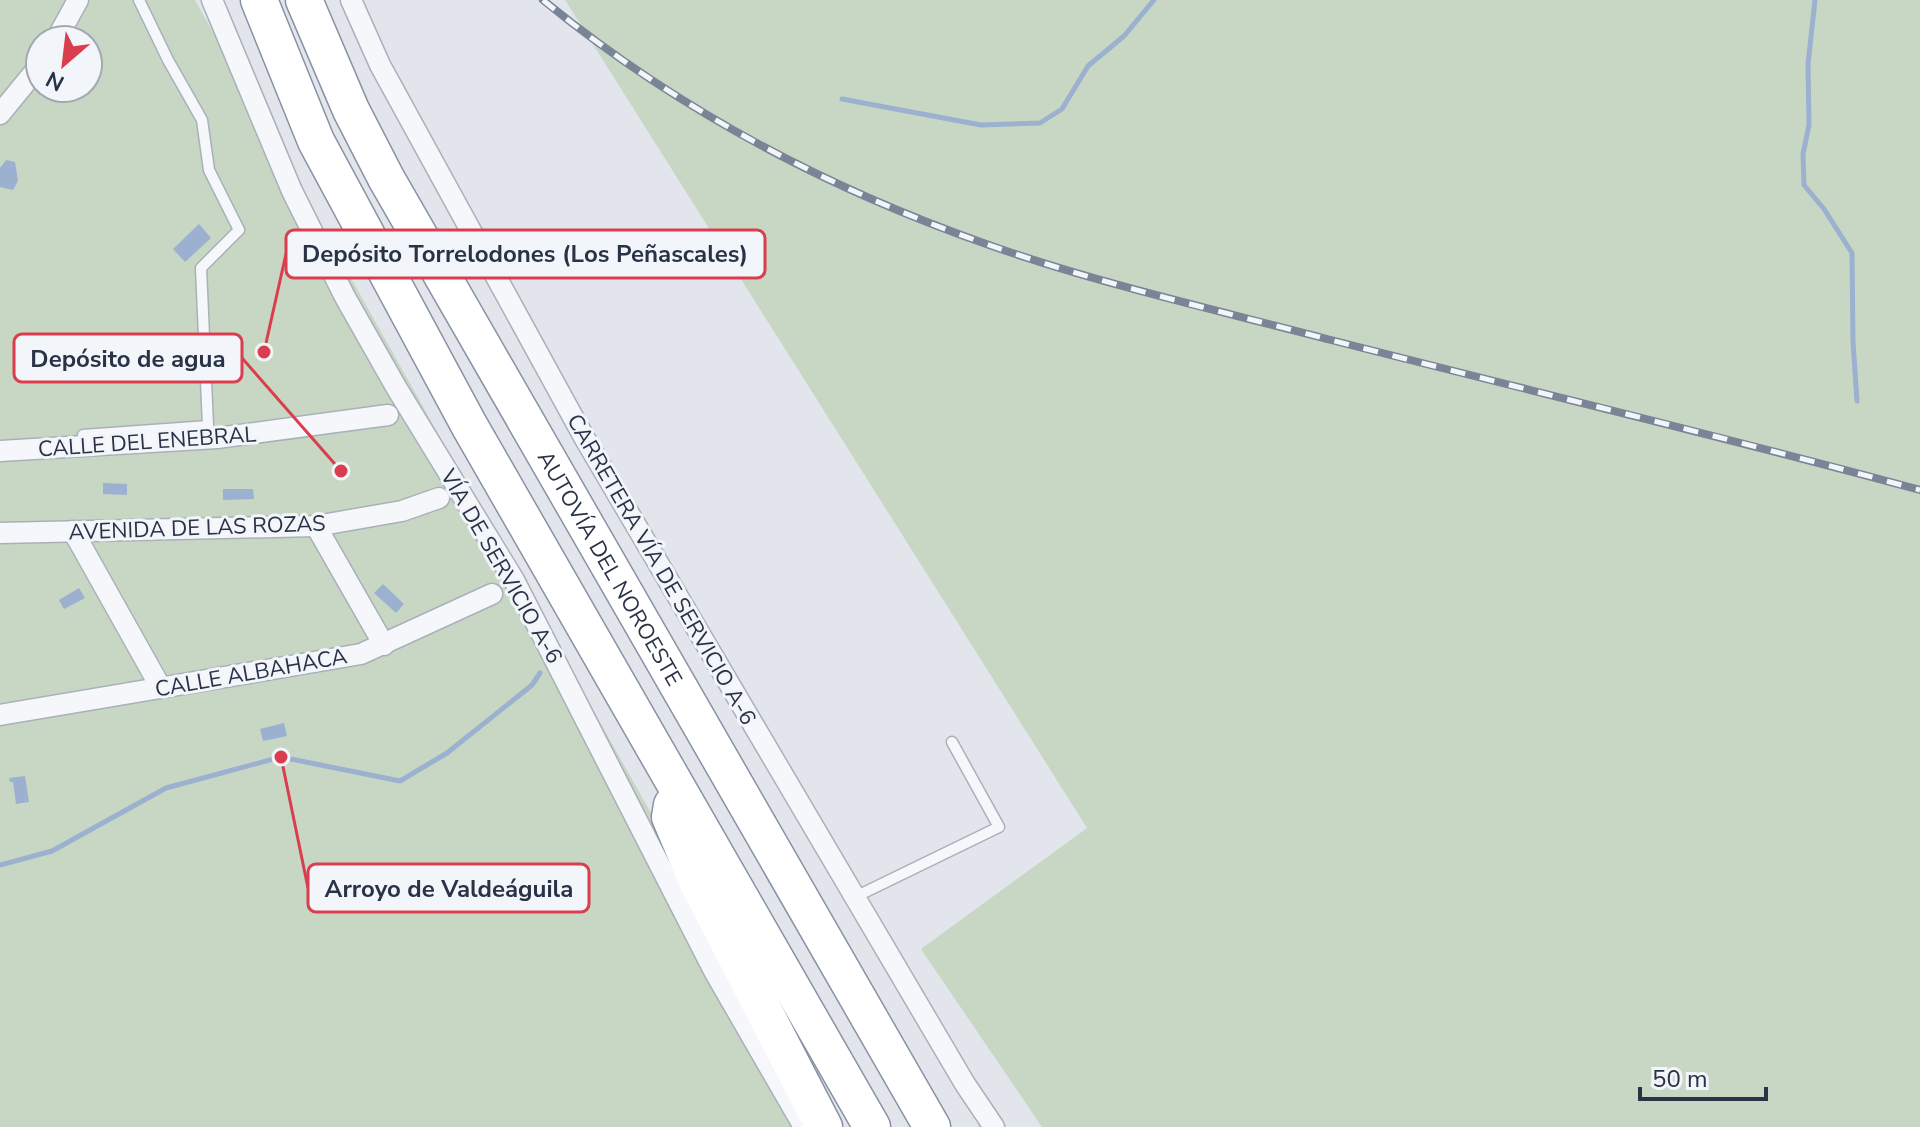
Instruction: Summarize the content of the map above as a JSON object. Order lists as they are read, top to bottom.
{
  "streets": {
    "highway": ["AUTOVÍA DEL NOROESTE"],
    "street": [
      "CALLE DEL ENEBRAL",
      "AVENIDA DE LAS ROZAS",
      "VÍA DE SERVICIO A-6",
      "CARRETERA VÍA DE SERVICIO A-6",
      "CALLE ALBAHACA"
    ]
  },
  "places": ["Depósito Torrelodones (Los Peñascales)", "Depósito de agua", "Arroyo de Valdeáguila"],
  "scale_bar": "50 m",
  "north": "bottom left"
}
